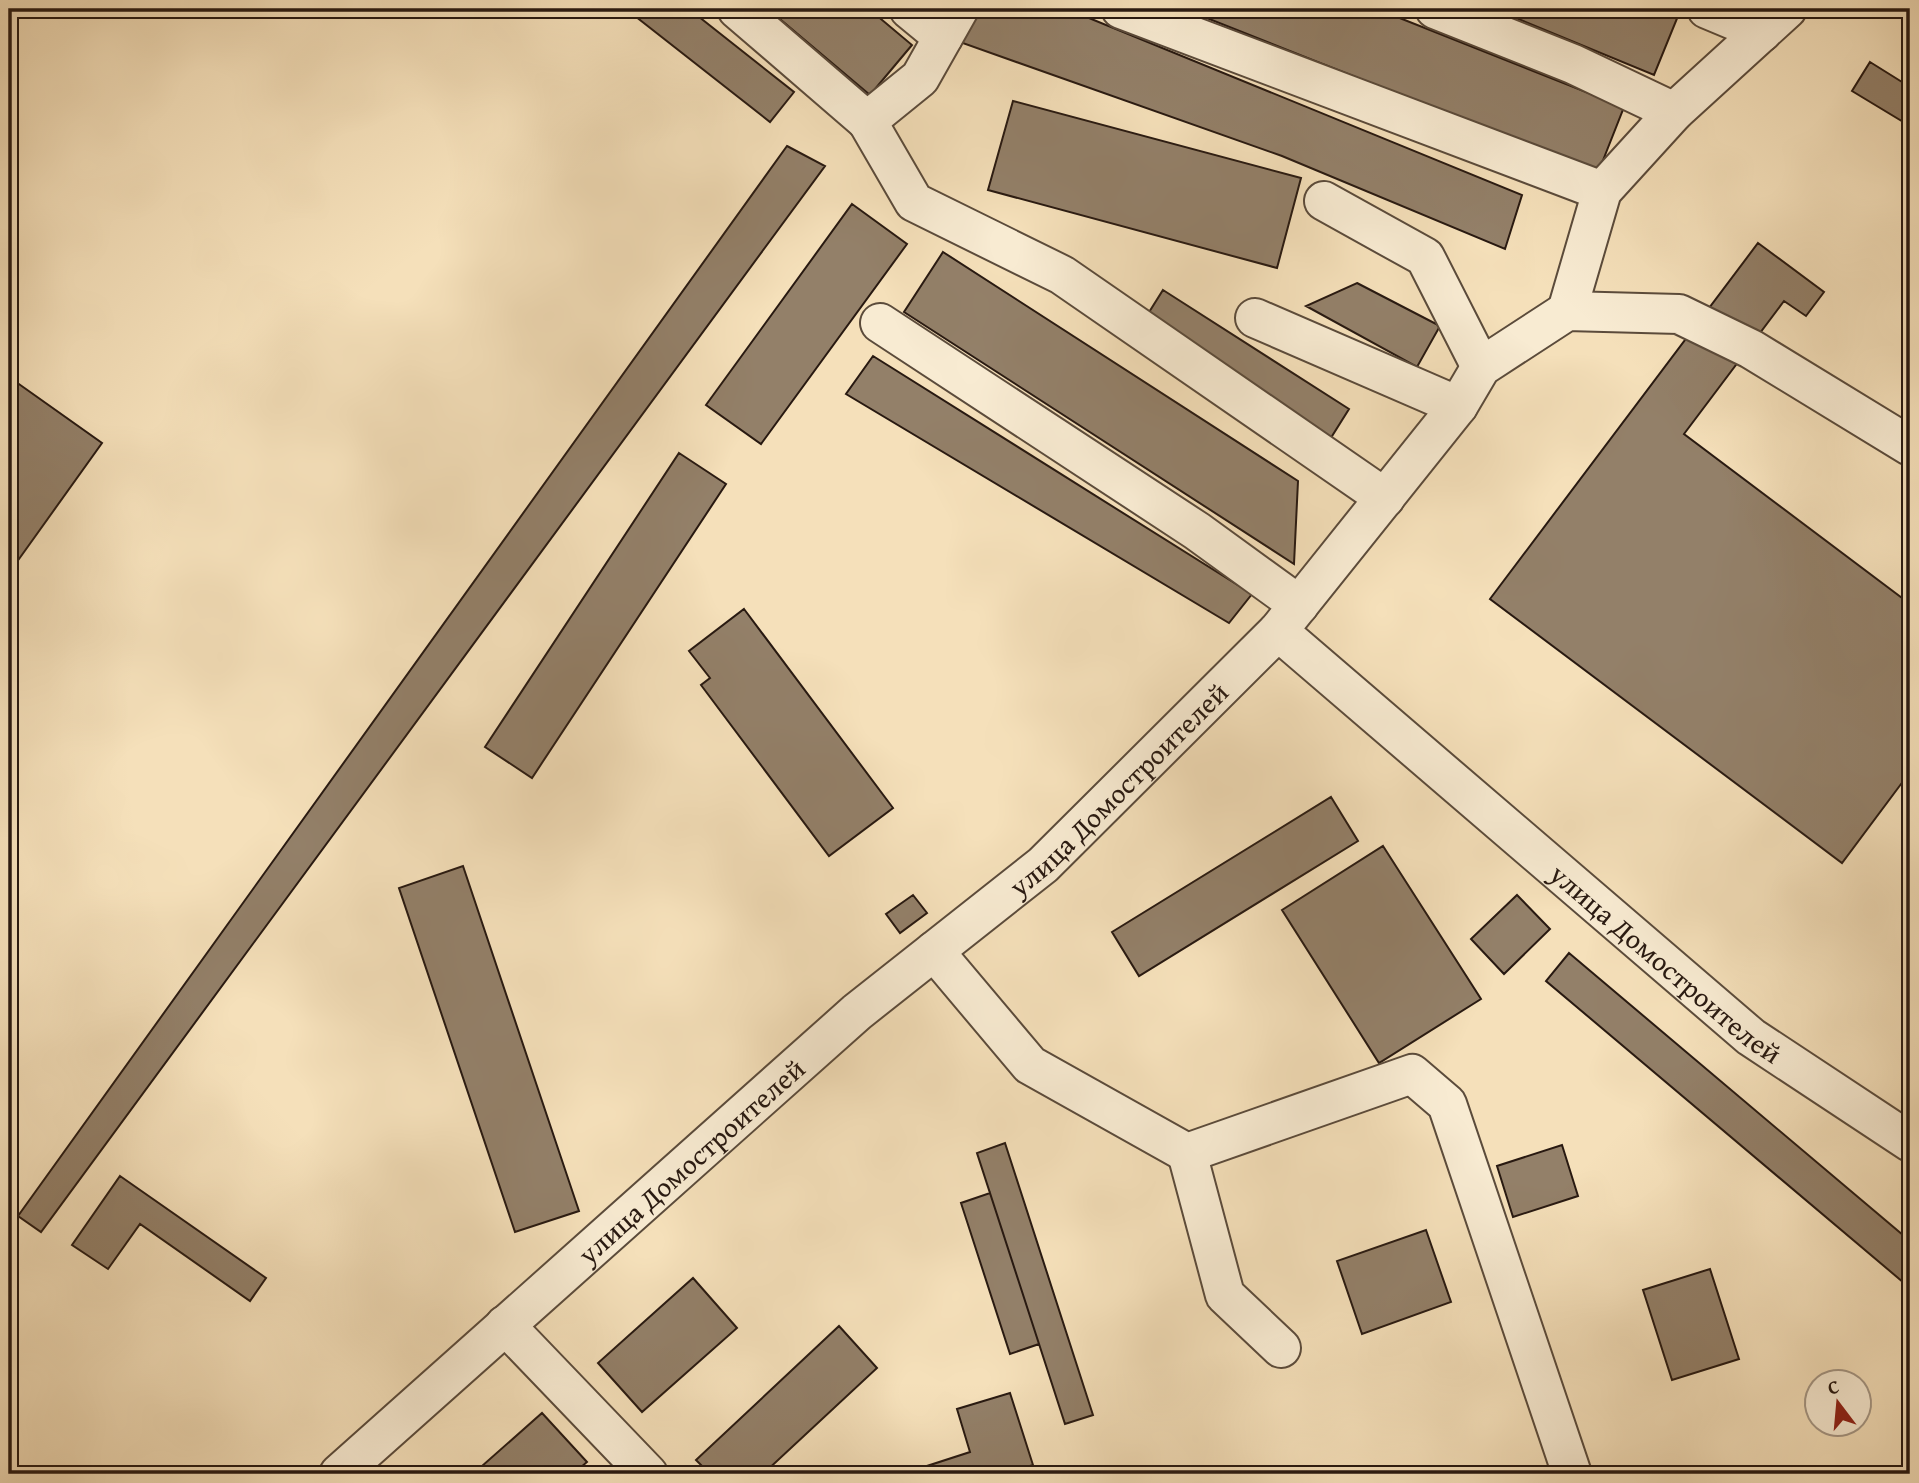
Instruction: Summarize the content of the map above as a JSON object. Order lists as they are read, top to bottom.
{
  "streets": {
    "street": ["улица Домостроителей"]
  },
  "north": "top"
}
